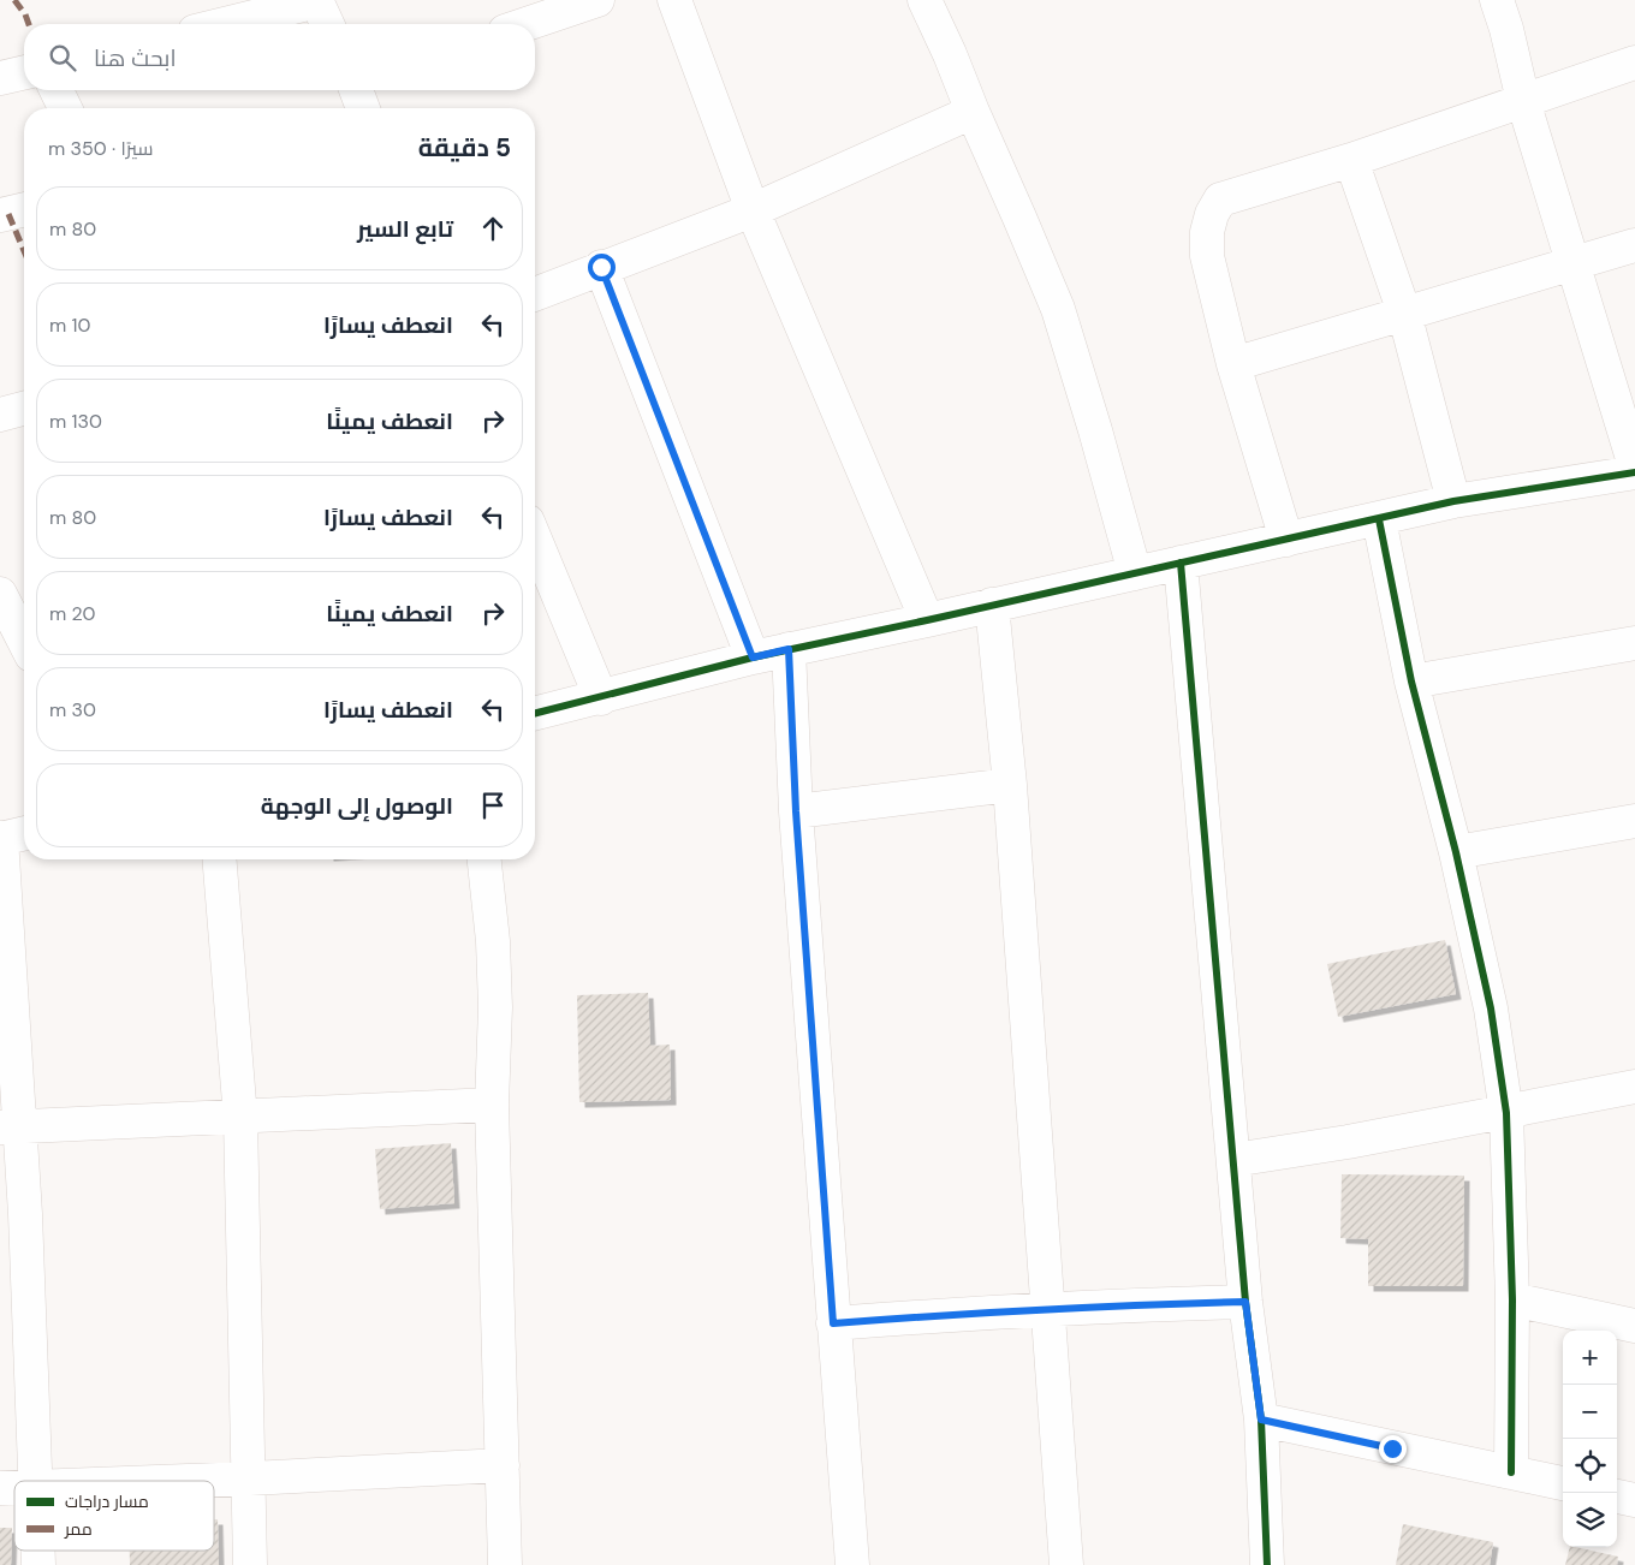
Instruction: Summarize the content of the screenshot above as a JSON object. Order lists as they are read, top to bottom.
{
  "legend": ["مسار دراجات", "ممر"],
  "page": {
    "search": "ابحث هنا",
    "heading": ["5 دقيقة", "سيرًا · 350 m"],
    "list": [
      ["تابع السير", "80 m"],
      ["انعطف يسارًا", "10 m"],
      ["انعطف يمينًا", "130 m"],
      ["انعطف يسارًا", "80 m"],
      ["انعطف يمينًا", "20 m"],
      ["انعطف يسارًا", "30 m"],
      "الوصول إلى الوجهة"
    ],
    "map_buttons": ["+", "−"]
  }
}
